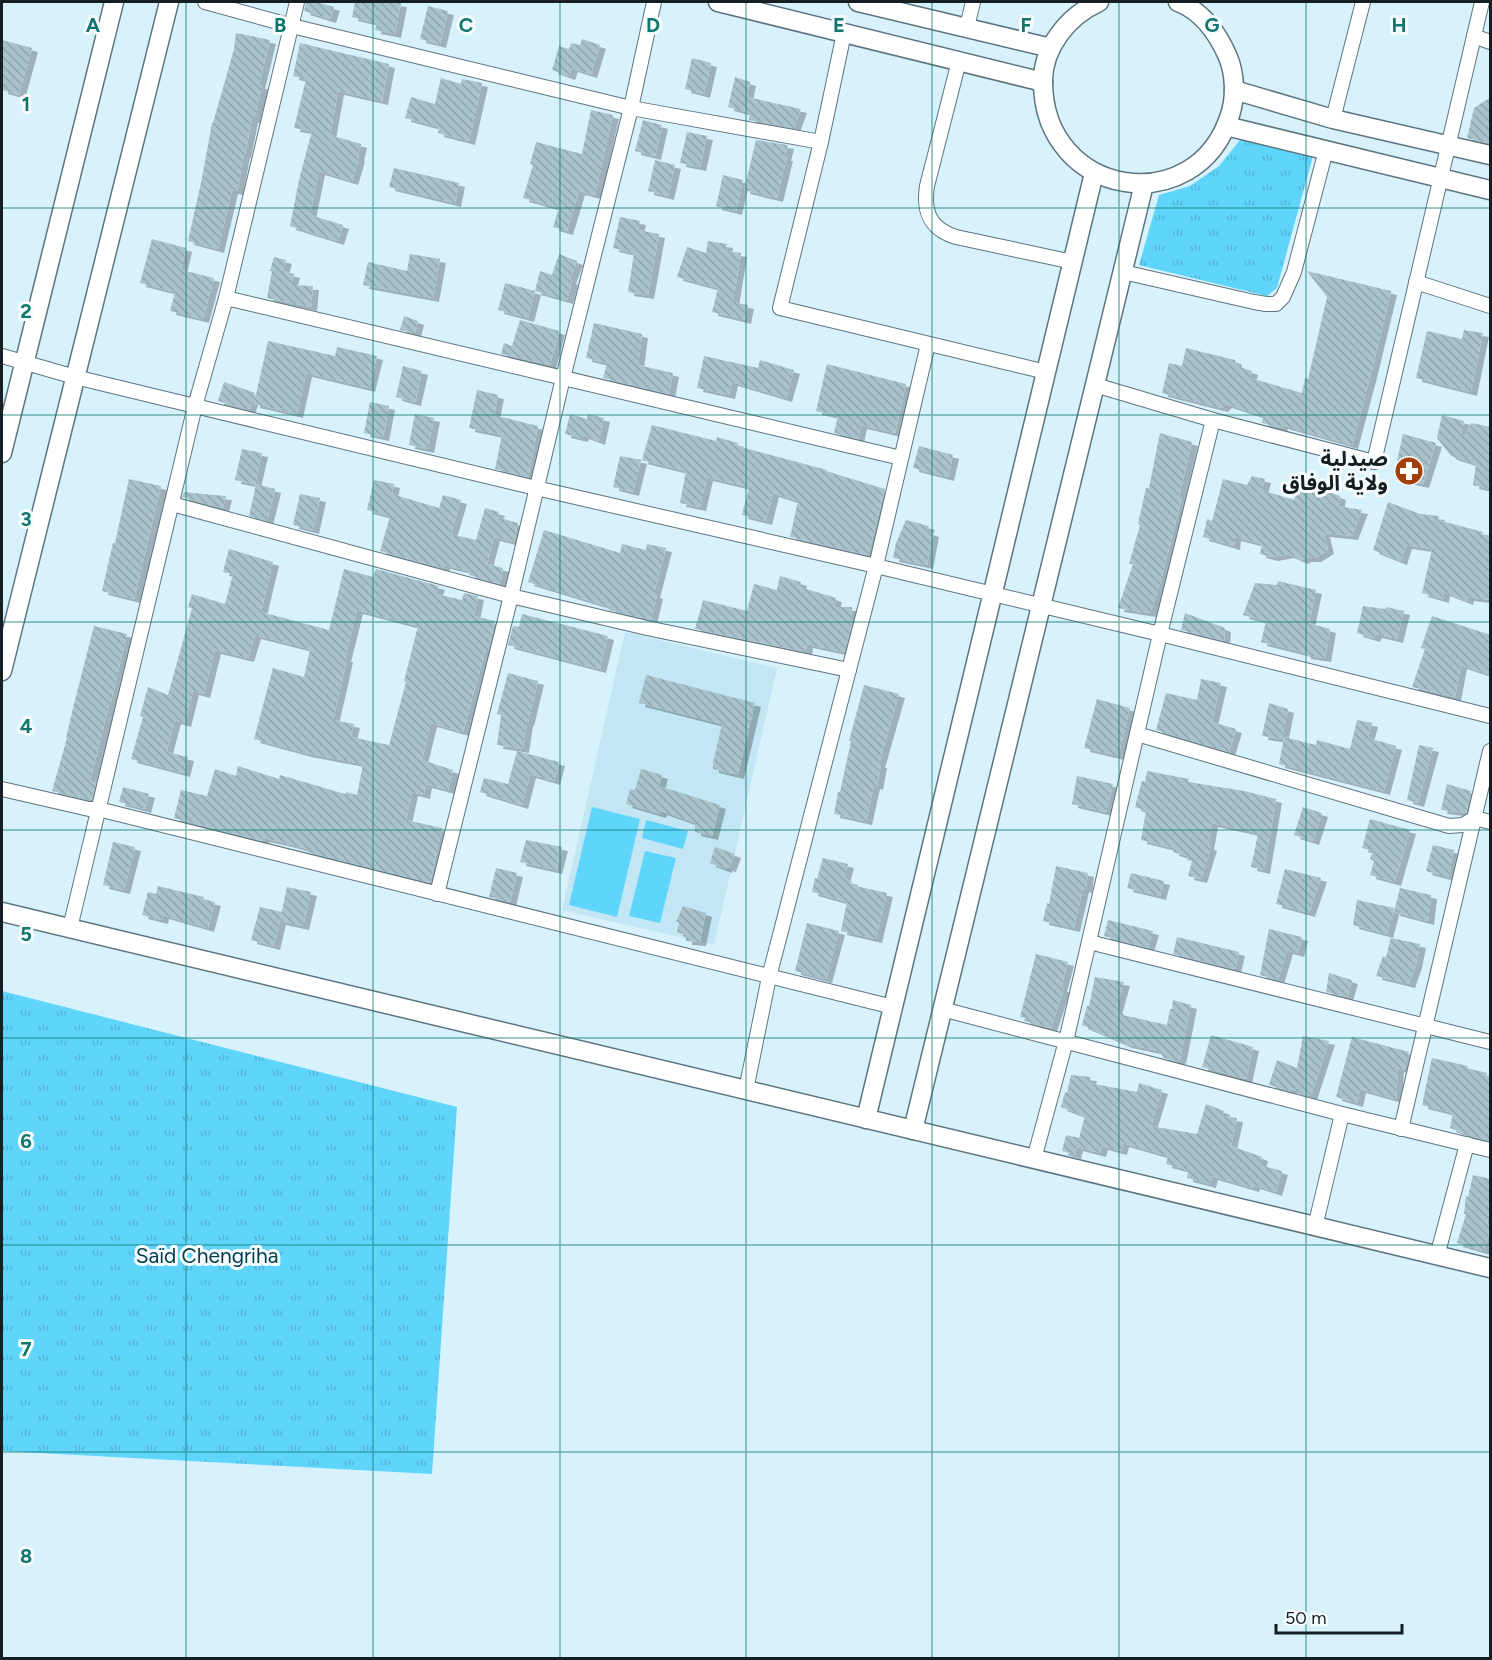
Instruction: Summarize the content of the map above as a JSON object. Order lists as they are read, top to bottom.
{
  "parks": ["Saïd Chengriha"],
  "places": {
    "pharmacy": ["صيدلية ولاية الوفاق"]
  },
  "scale_bar": "50 m",
  "grid": {
    "columns": [
      "A",
      "B",
      "C",
      "D",
      "E",
      "F",
      "G",
      "H"
    ],
    "rows": [
      "1",
      "2",
      "3",
      "4",
      "5",
      "6",
      "7",
      "8"
    ]
  }
}
